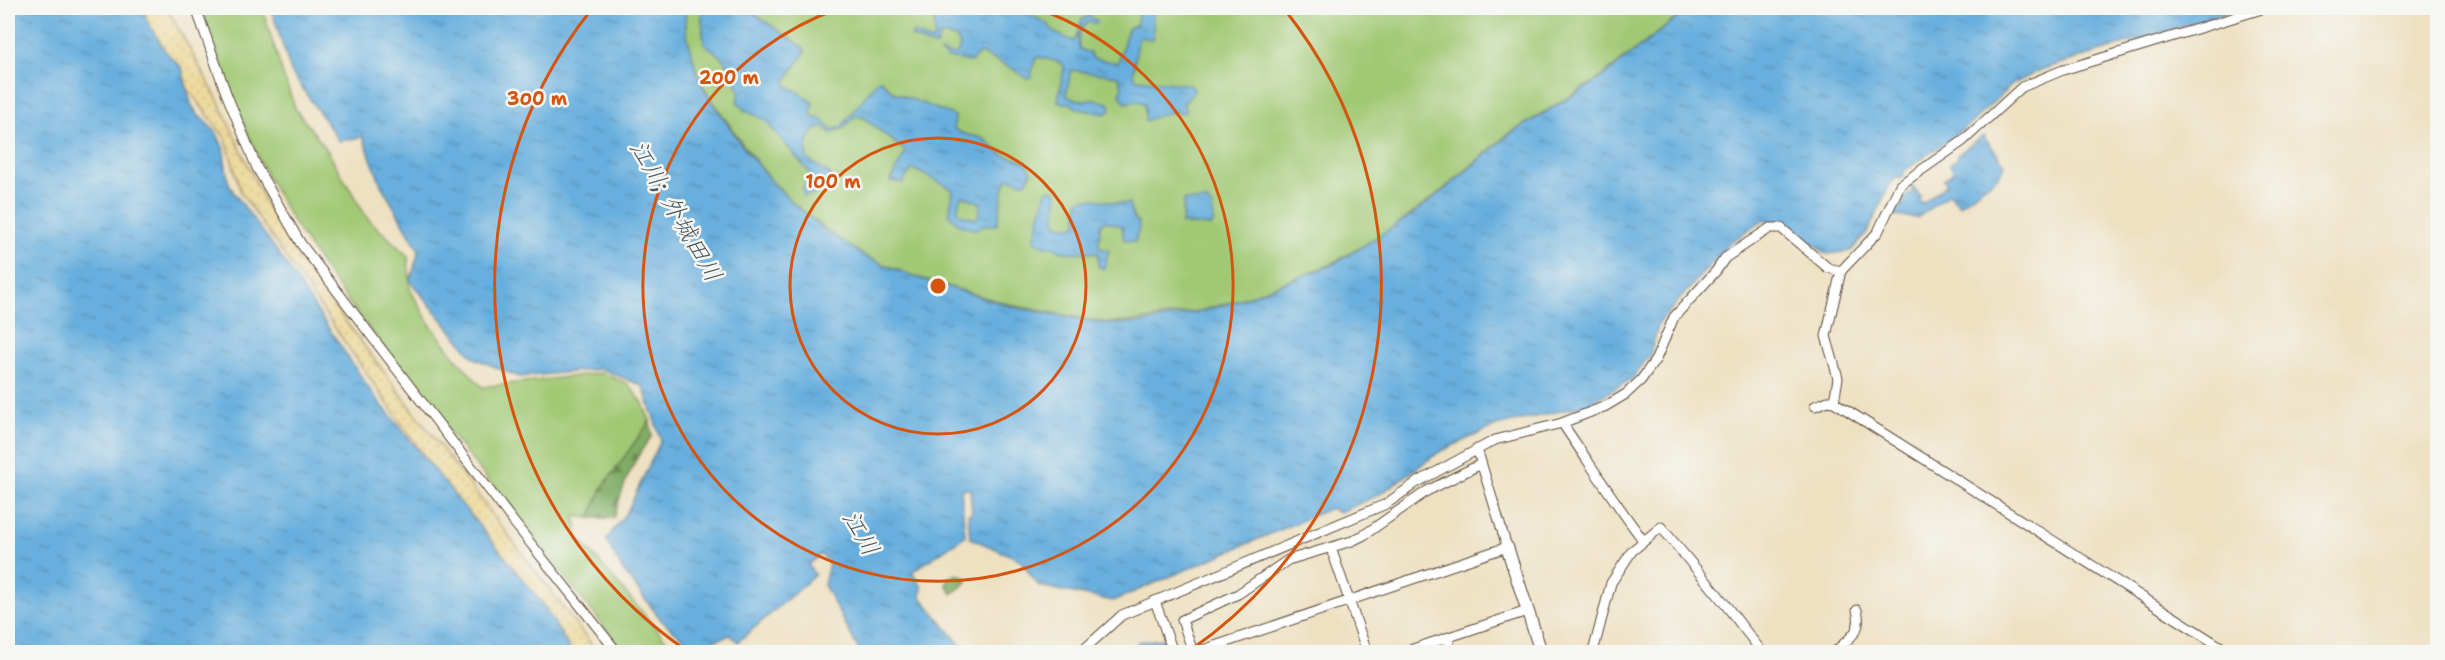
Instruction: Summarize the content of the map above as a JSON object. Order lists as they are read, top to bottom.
{
  "water": ["江川; 外城田川", "江川"],
  "rings": ["200 m", "300 m", "100 m"]
}
